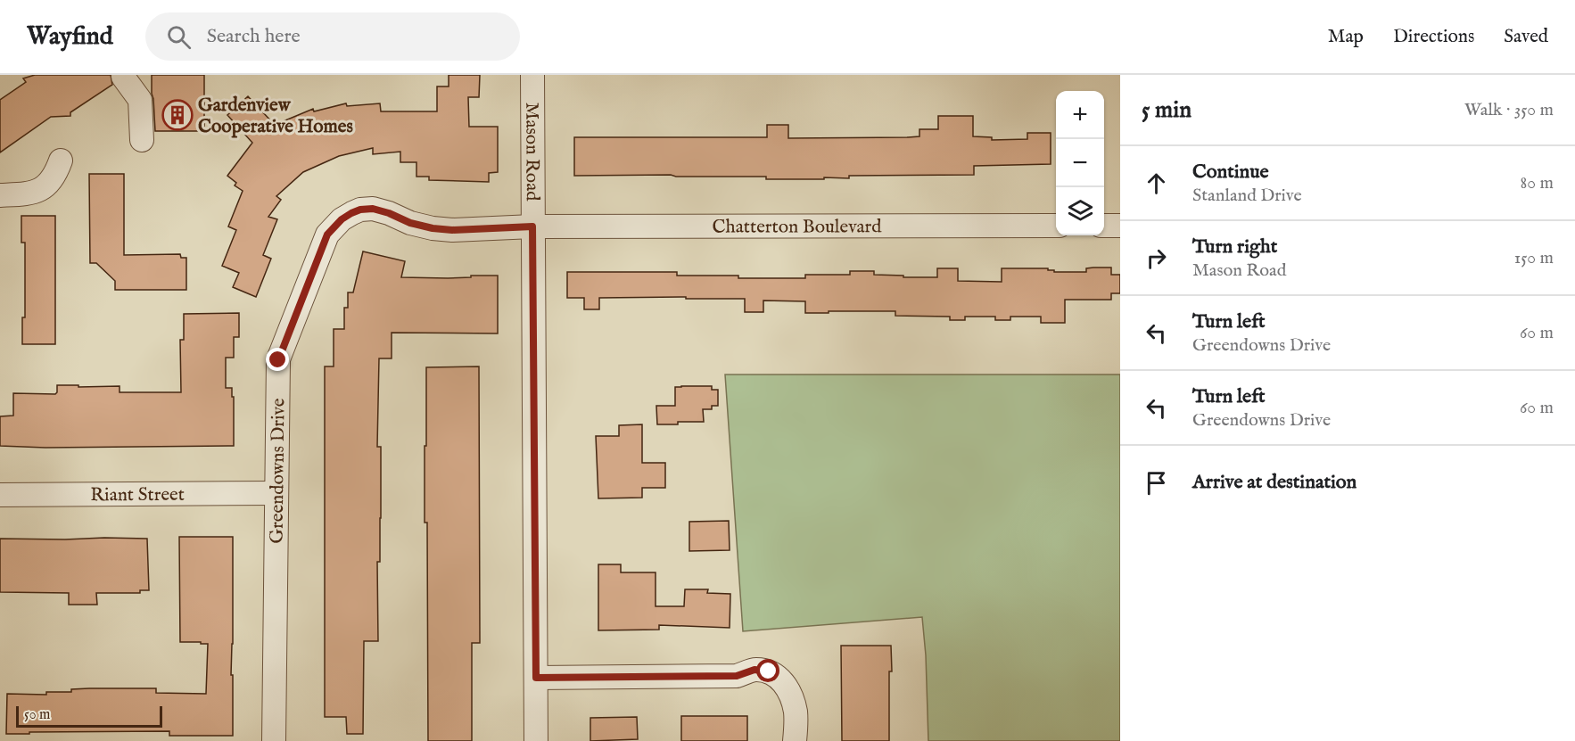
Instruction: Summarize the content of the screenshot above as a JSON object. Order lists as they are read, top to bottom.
{
  "streets": {
    "street": [
      "Mason Road",
      "Chatterton Boulevard",
      "Greendowns Drive",
      "Riant Street"
    ]
  },
  "crossings": [
    ["Mason Road", "Chatterton Boulevard"],
    ["Mason Road", "Greendowns Drive"],
    ["Chatterton Boulevard", "Greendowns Drive"],
    ["Greendowns Drive", "Riant Street"]
  ],
  "places": {
    "building": ["Gardenview Cooperative Homes"]
  },
  "scale_bar": "50 m",
  "page": {
    "header": "Wayfind",
    "search": "Search here",
    "nav": ["Map", "Directions", "Saved"],
    "heading": ["5 min", "Walk · 350 m"],
    "map_buttons": ["+", "−"],
    "list": [
      ["Continue", "Stanland Drive", "80 m"],
      ["Turn right", "Mason Road", "150 m"],
      ["Turn left", "Greendowns Drive", "60 m"],
      ["Turn left", "Greendowns Drive", "60 m"],
      "Arrive at destination"
    ],
    "scale": "50 m"
  }
}
